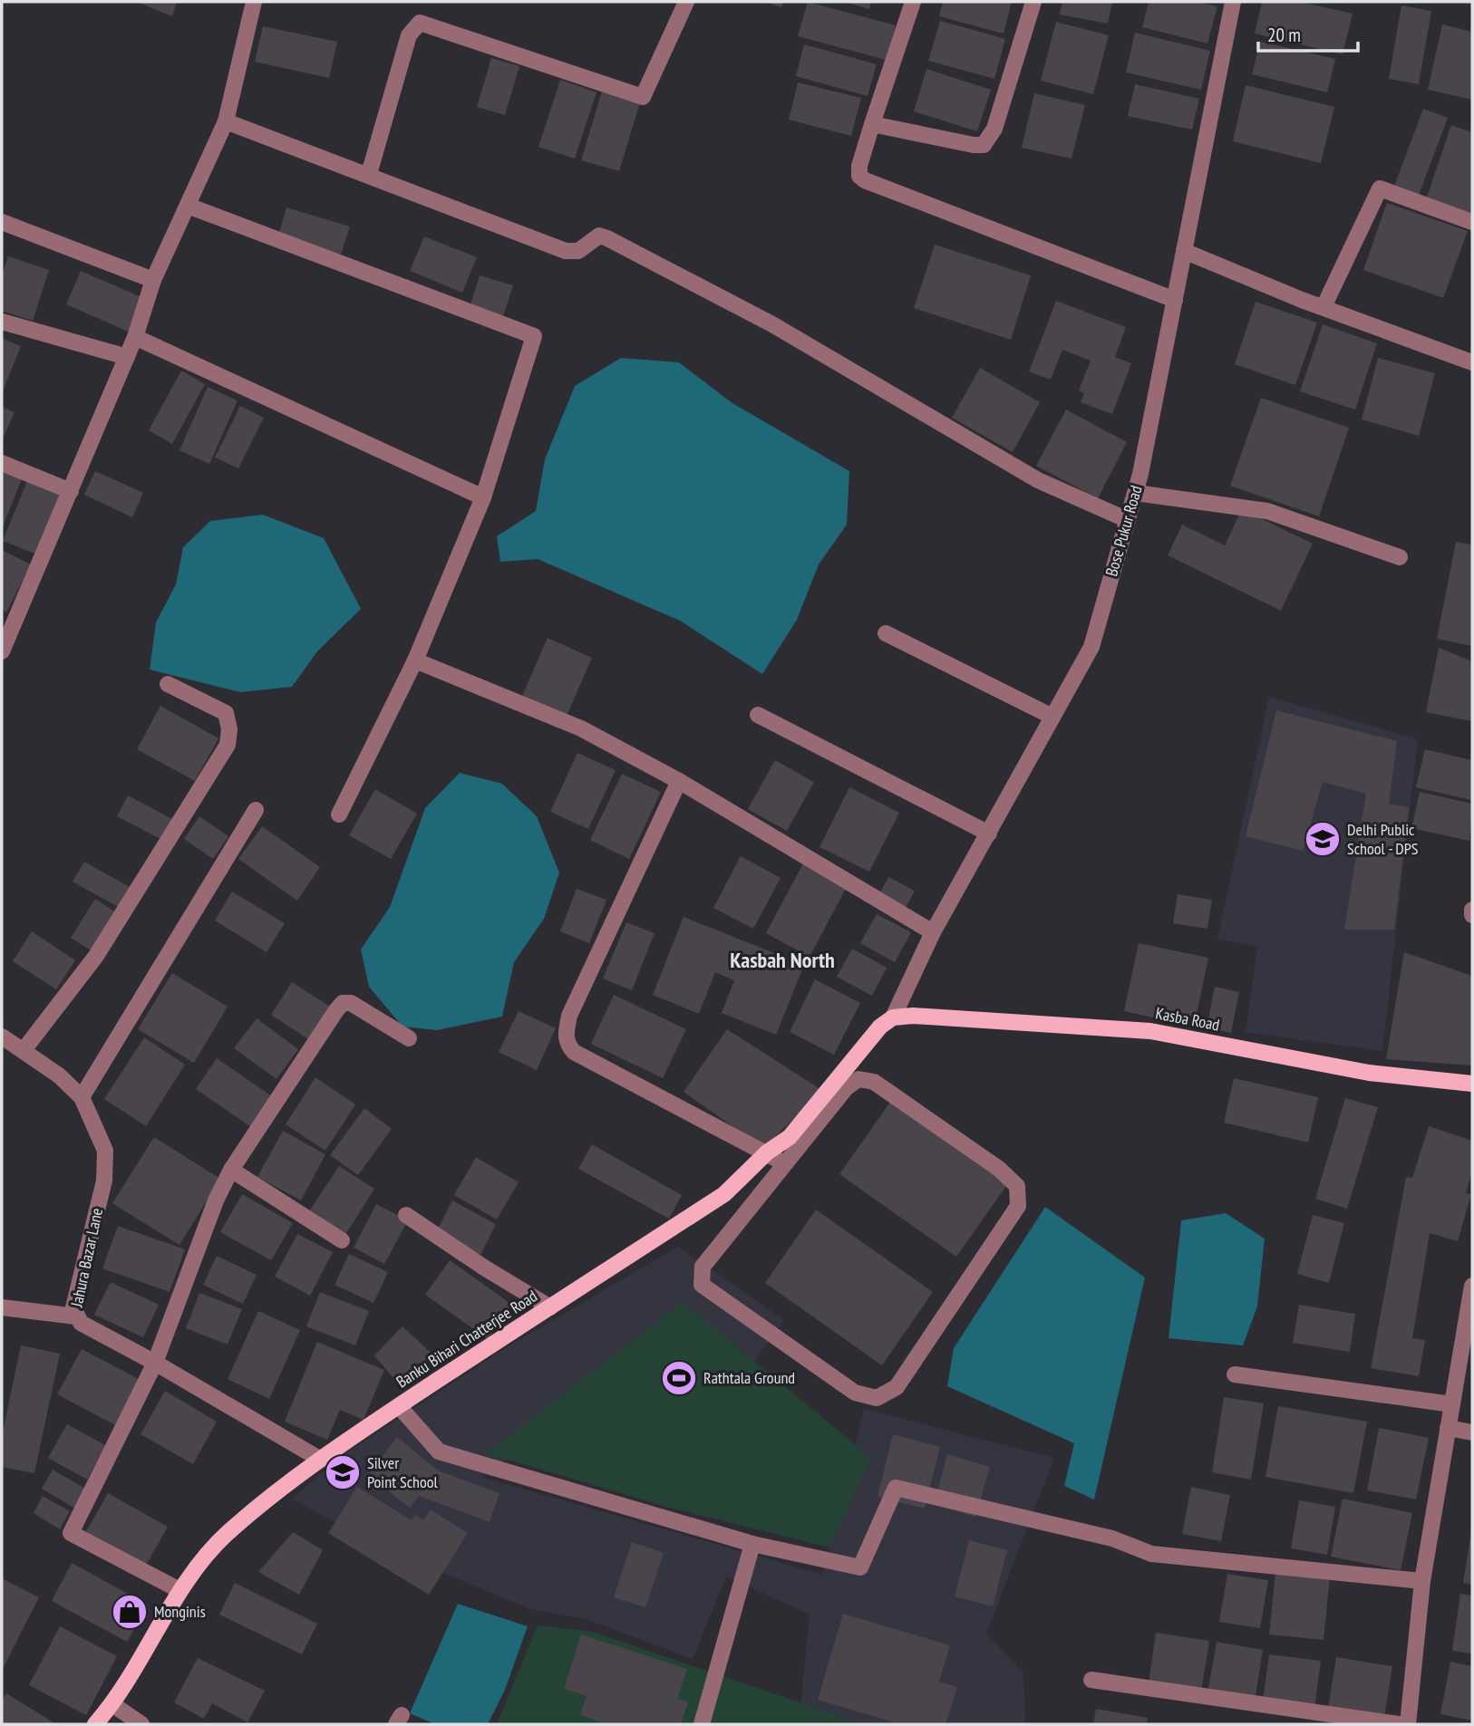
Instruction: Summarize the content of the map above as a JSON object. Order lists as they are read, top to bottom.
{
  "streets": {
    "main road": ["Kasba Road", "Banku Bihari Chatterjee Road"],
    "street": ["Bose Pukur Road", "Jahura Bazar Lane"]
  },
  "crossings": [
    ["Bose Pukur Road", "Kasba Road"],
    ["Bose Pukur Road", "Banku Bihari Chatterjee Road"],
    ["Kasba Road", "Banku Bihari Chatterjee Road"],
    ["Jahura Bazar Lane", "Banku Bihari Chatterjee Road"]
  ],
  "districts": ["Kasbah North"],
  "places": {
    "school or university": ["Delhi Public School - DPS", "Silver Point School"],
    "sports": ["Rathtala Ground"],
    "shop": ["Monginis"]
  },
  "scale_bar": "20 m"
}
